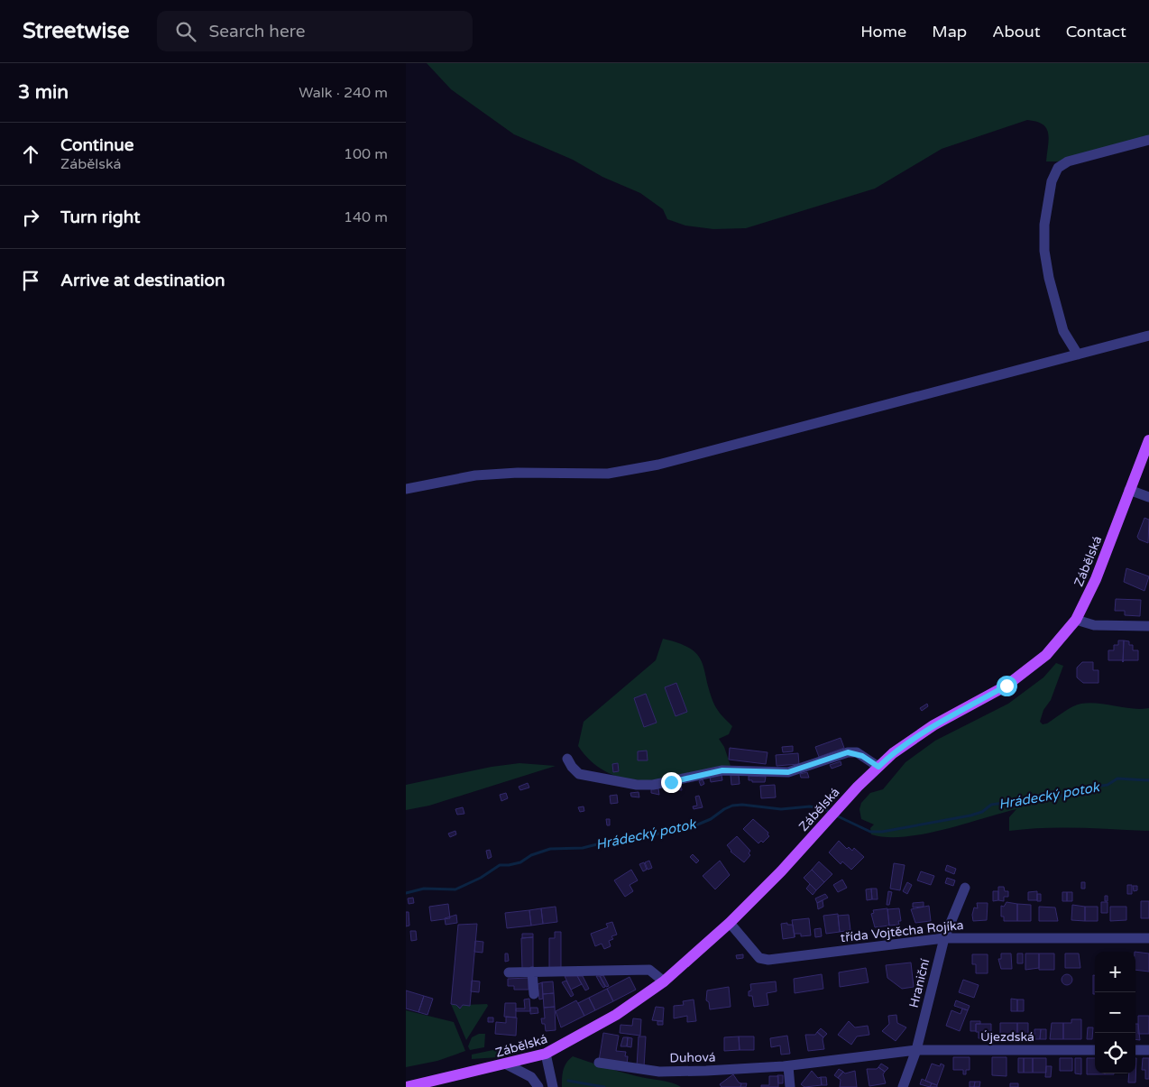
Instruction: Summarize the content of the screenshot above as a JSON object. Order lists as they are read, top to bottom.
{
  "streets": {
    "main road": ["Zábělská"],
    "street": [
      "třída Vojtěcha Rojíka",
      "Hraniční",
      "Újezdská",
      "Duhová"
    ]
  },
  "crossings": [
    ["Zábělská", "třída Vojtěcha Rojíka"],
    ["třída Vojtěcha Rojíka", "Hraniční"],
    ["Hraniční", "Újezdská"],
    ["Hraniční", "Duhová"],
    ["Újezdská", "Duhová"]
  ],
  "water": ["Hrádecký potok"],
  "page": {
    "header": "Streetwise",
    "search": "Search here",
    "nav": [
      "Home",
      "Map",
      "About",
      "Contact"
    ],
    "heading": ["3 min", "Walk · 240 m"],
    "list": [
      ["Continue", "Zábělská", "100 m"],
      ["Turn right", "140 m"],
      "Arrive at destination"
    ],
    "map_buttons": ["+", "−"]
  }
}
